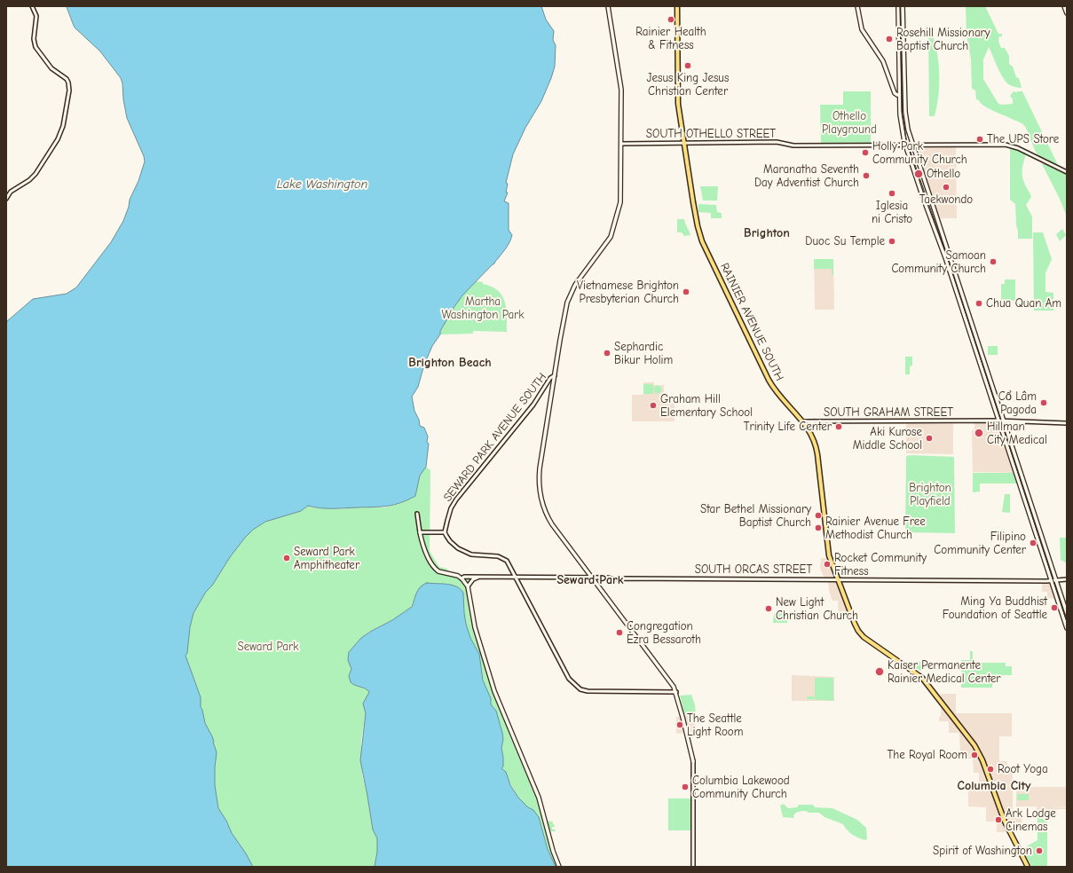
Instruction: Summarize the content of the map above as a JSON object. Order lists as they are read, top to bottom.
{
  "streets": {
    "main road": ["RAINIER AVENUE SOUTH", "SEWARD PARK AVENUE SOUTH"],
    "street": ["SOUTH OTHELLO STREET", "SOUTH GRAHAM STREET", "SOUTH ORCAS STREET"]
  },
  "crossings": [
    ["SOUTH OTHELLO STREET", "RAINIER AVENUE SOUTH"],
    ["SOUTH OTHELLO STREET", "SEWARD PARK AVENUE SOUTH"],
    ["RAINIER AVENUE SOUTH", "SOUTH GRAHAM STREET"],
    ["RAINIER AVENUE SOUTH", "SOUTH ORCAS STREET"],
    ["SEWARD PARK AVENUE SOUTH", "SOUTH ORCAS STREET"]
  ],
  "districts": [
    "Brighton",
    "Brighton Beach",
    "Seward Park",
    "Columbia City"
  ],
  "water": ["Lake Washington"],
  "parks": [
    "Othello Playground",
    "Martha Washington Park",
    "Brighton Playfield",
    "Seward Park"
  ],
  "places": [
    "Rainier Health & Fitness",
    "Rosehill Missionary Baptist Church",
    "Jesus King Jesus Christian Center",
    "The UPS Store",
    "Holly Park Community Church",
    "Othello",
    "Maranatha Seventh Day Adventist Church",
    "Taekwondo",
    "Iglesia ni Cristo",
    "Duoc Su Temple",
    "Samoan Community Church",
    "Vietnamese Brighton Presbyterian Church",
    "Chua Quan Am",
    "Sephardic Bikur Holim",
    "Cổ Lâm Pagoda",
    "Graham Hill Elementary School",
    "Trinity Life Center",
    "Hillman City Medical",
    "Aki Kurose Middle School",
    "Star Bethel Missionary Baptist Church",
    "Rainier Avenue Free Methodist Church",
    "Filipino Community Center",
    "Seward Park Amphitheater",
    "Rocket Community Fitness",
    "Ming Ya Buddhist Foundation of Seattle",
    "New Light Christian Church",
    "Congregation Ezra Bessaroth",
    "Kaiser Permanente Rainier Medical Center",
    "The Seattle Light Room",
    "The Royal Room",
    "Root Yoga",
    "Columbia Lakewood Community Church",
    "Ark Lodge Cinemas",
    "Spirit of Washington"
  ]
}
